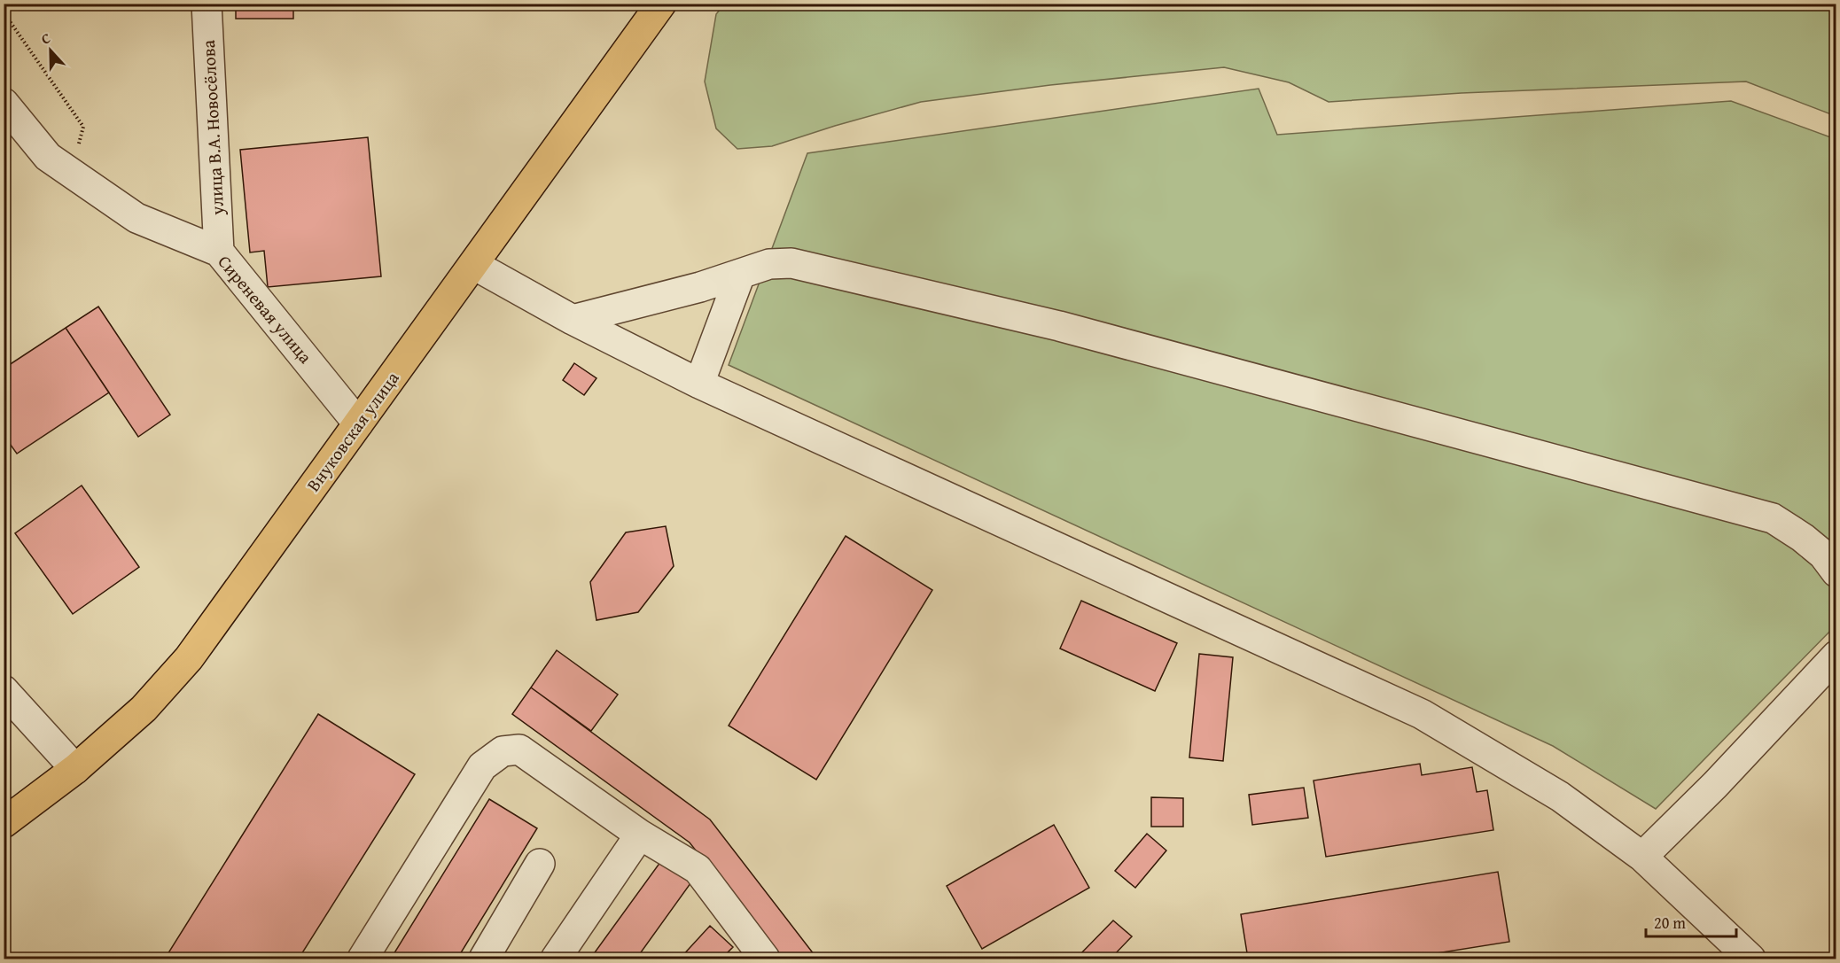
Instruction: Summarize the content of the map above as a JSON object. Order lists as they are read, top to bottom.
{
  "streets": {
    "main road": ["Внуковская улица"],
    "street": ["улица В.А. Новосёлова", "Сиреневая улица"]
  },
  "crossings": [
    ["улица В.А. Новосёлова", "Сиреневая улица"],
    ["Сиреневая улица", "Внуковская улица"]
  ],
  "scale_bar": "20 m",
  "north": "top"
}
